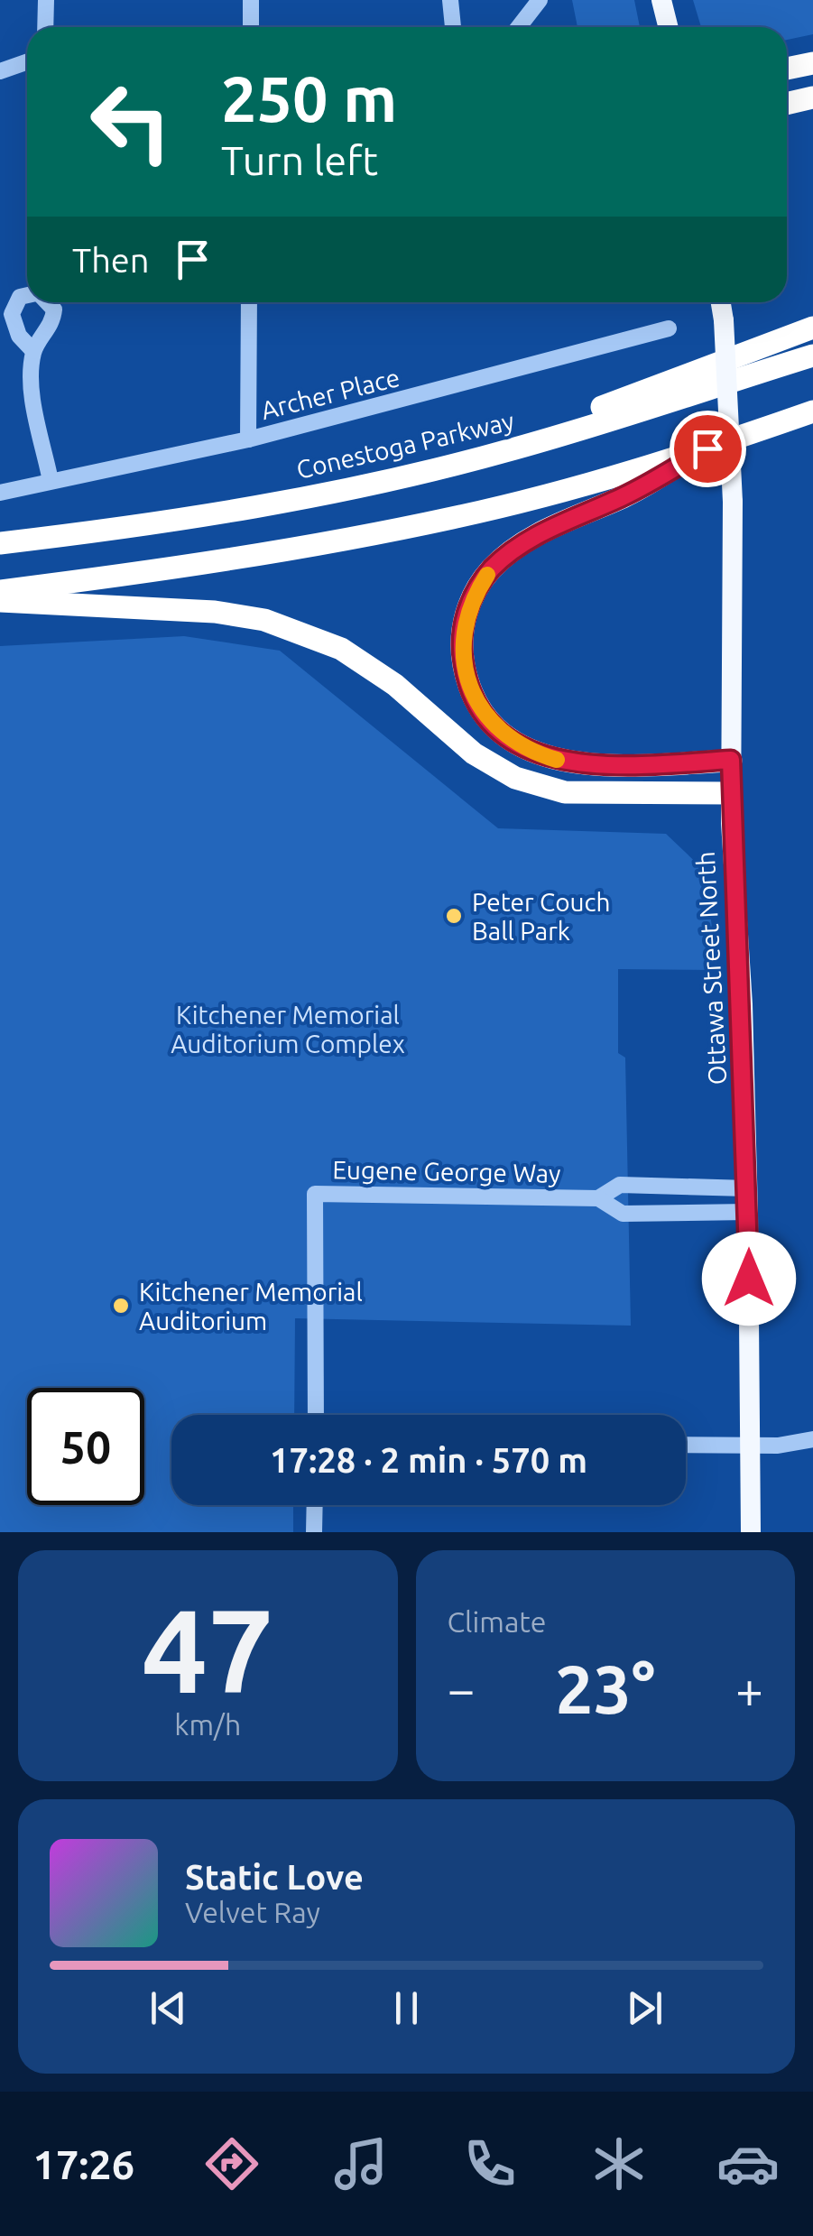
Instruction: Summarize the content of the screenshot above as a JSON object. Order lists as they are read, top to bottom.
{
  "streets": {
    "highway": ["Conestoga Parkway"],
    "main road": ["Ottawa Street North"],
    "street": ["Archer Place", "Eugene George Way"]
  },
  "crossings": [
    ["Ottawa Street North", "Eugene George Way"]
  ],
  "parks": ["Kitchener Memorial Auditorium Complex"],
  "places": ["Peter Couch Ball Park", "Kitchener Memorial Auditorium"],
  "page": {
    "turn": ["250 m", "Turn left"],
    "then": "Then",
    "limit": "50",
    "trip": "17:28 · 2 min · 570 m",
    "tile": [
      ["47", "km/h"],
      "Climate"
    ],
    "heat": ["−", "23°", "+"],
    "song": ["Static Love", "Velvet Ray"],
    "tabs": "17:26"
  }
}
